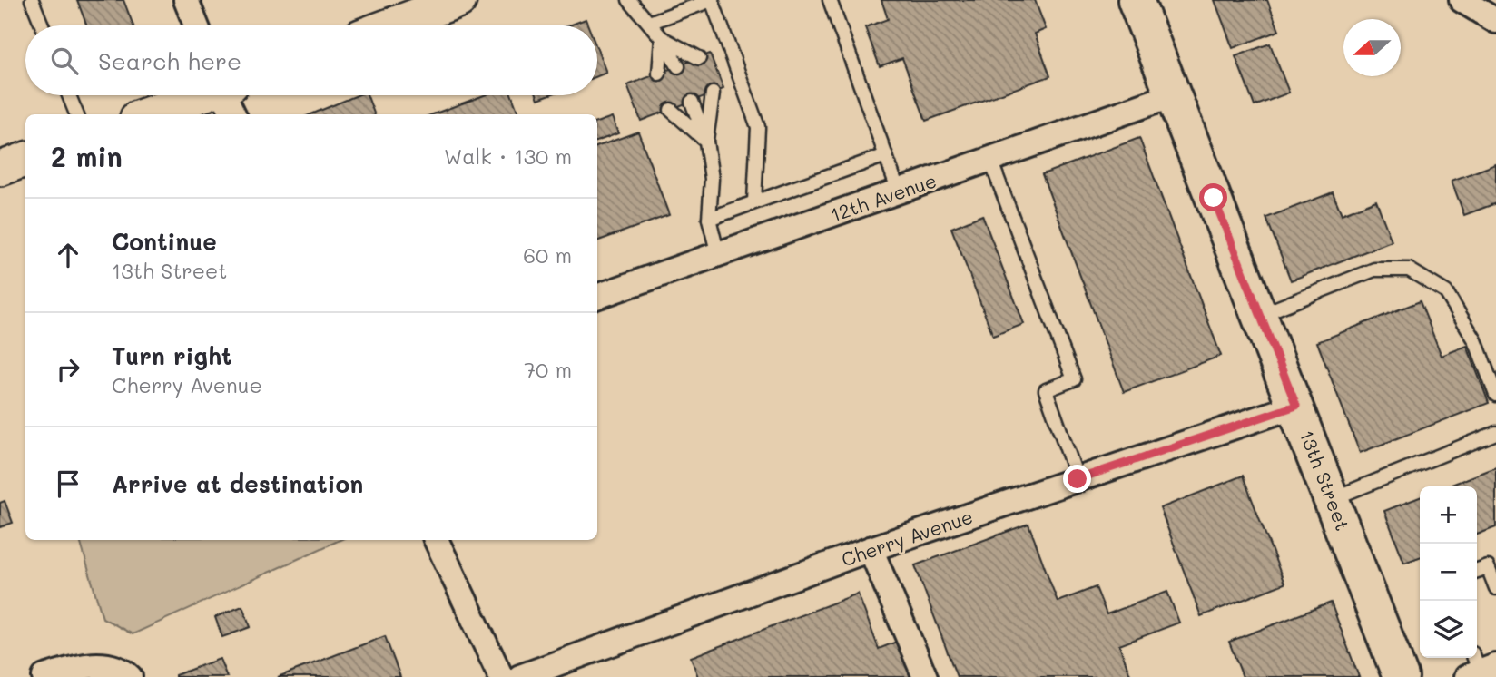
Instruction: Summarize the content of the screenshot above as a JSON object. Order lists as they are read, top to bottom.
{
  "streets": {
    "main road": ["13th Street"],
    "street": ["12th Avenue", "Cherry Avenue"]
  },
  "crossings": [
    ["12th Avenue", "13th Street"],
    ["13th Street", "Cherry Avenue"]
  ],
  "north": "left",
  "page": {
    "search": "Search here",
    "heading": ["2 min", "Walk · 130 m"],
    "list": [
      ["Continue", "13th Street", "60 m"],
      ["Turn right", "Cherry Avenue", "70 m"],
      "Arrive at destination"
    ],
    "map_buttons": ["+", "−"]
  }
}
